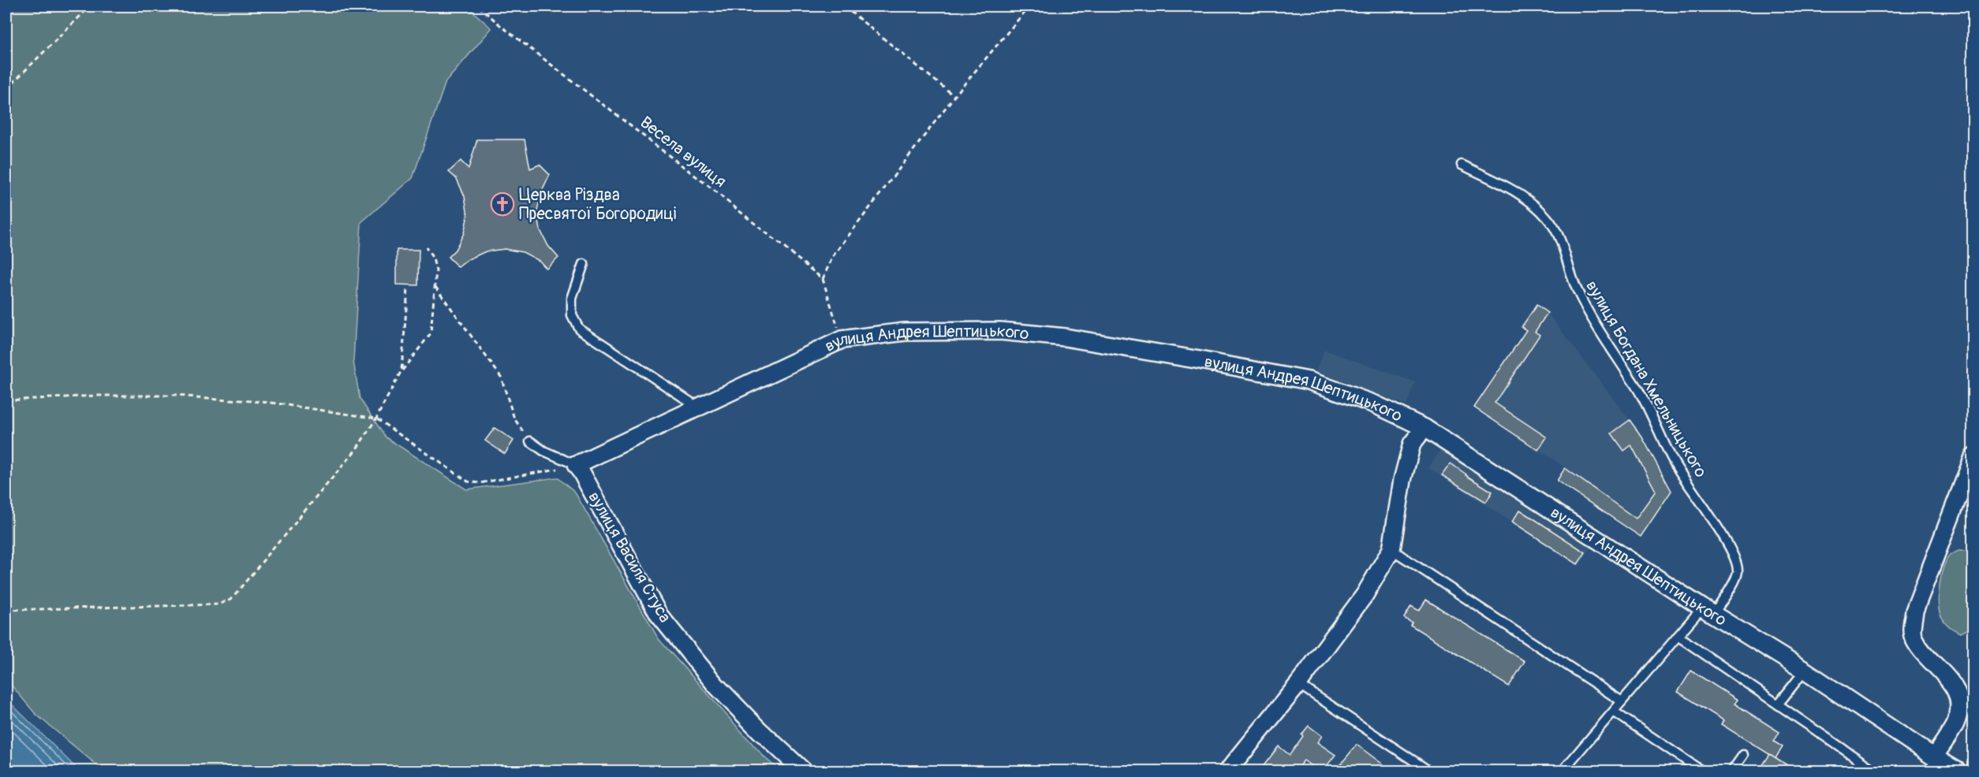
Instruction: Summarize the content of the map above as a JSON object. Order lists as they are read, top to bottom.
{
  "streets": {
    "street": ["вулиця Андрея Шептицького", "вулиця Василя Стуса"],
    "lane": ["вулиця Богдана Хмельницького"],
    "path": ["Весела вулиця"]
  },
  "crossings": [
    ["вулиця Андрея Шептицького", "вулиця Богдана Хмельницького"],
    ["вулиця Андрея Шептицького", "вулиця Василя Стуса"]
  ],
  "places": {
    "church": ["Церква Різдва Пресвятої Богородиці"]
  }
}
